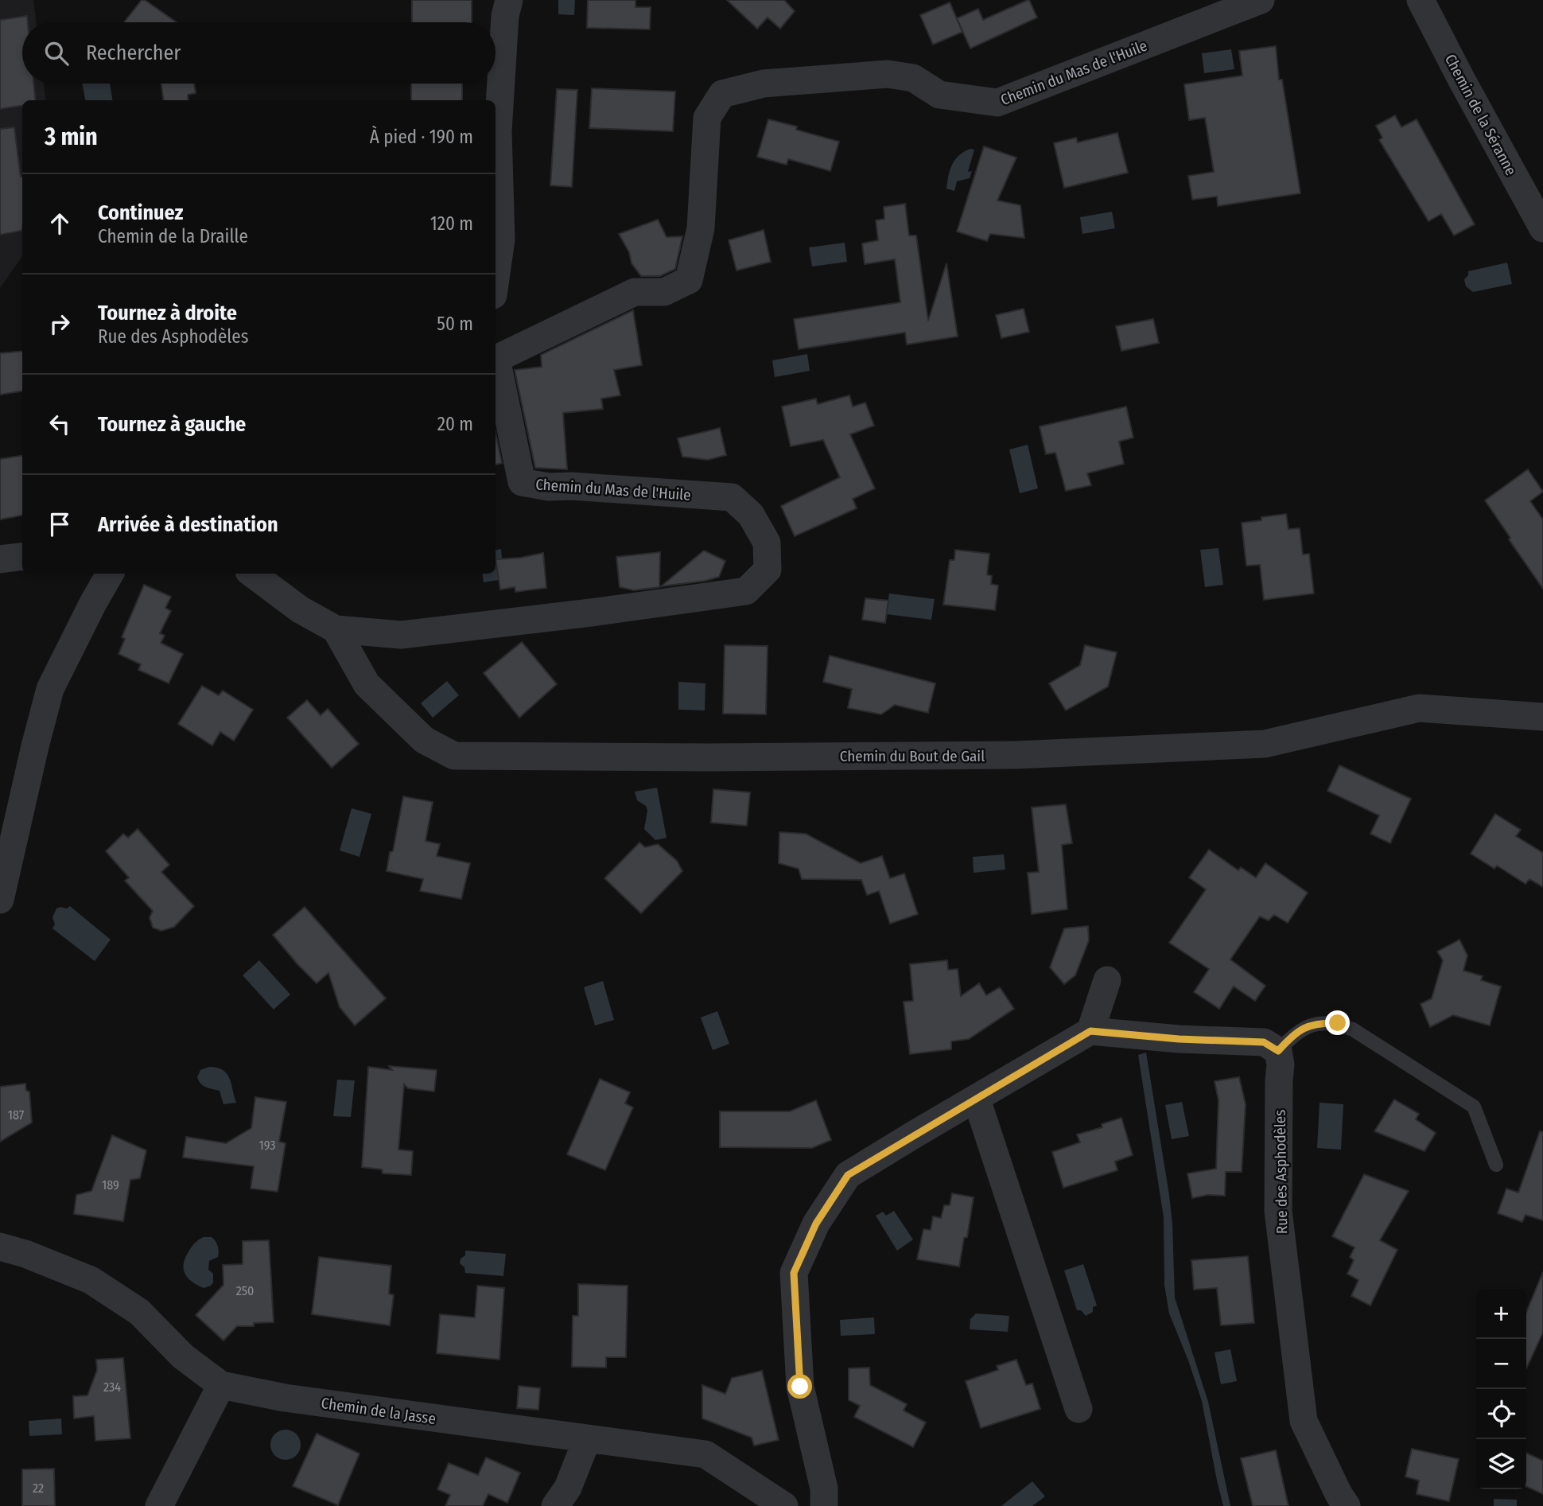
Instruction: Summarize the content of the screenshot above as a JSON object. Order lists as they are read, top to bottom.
{
  "streets": {
    "street": [
      "Chemin du Mas de l'Huile",
      "Chemin de la Séranne",
      "Chemin du Bout de Gail",
      "Rue des Asphodèles",
      "Chemin de la Jasse"
    ]
  },
  "crossings": [
    ["Chemin du Mas de l'Huile", "Chemin du Bout de Gail"]
  ],
  "house_numbers": [
    "187",
    "193",
    "189",
    "250",
    "234",
    "22"
  ],
  "page": {
    "search": "Rechercher",
    "heading": ["3 min", "À pied · 190 m"],
    "list": [
      ["Continuez", "Chemin de la Draille", "120 m"],
      ["Tournez à droite", "Rue des Asphodèles", "50 m"],
      ["Tournez à gauche", "20 m"],
      "Arrivée à destination"
    ],
    "map_buttons": ["+", "−"]
  }
}
